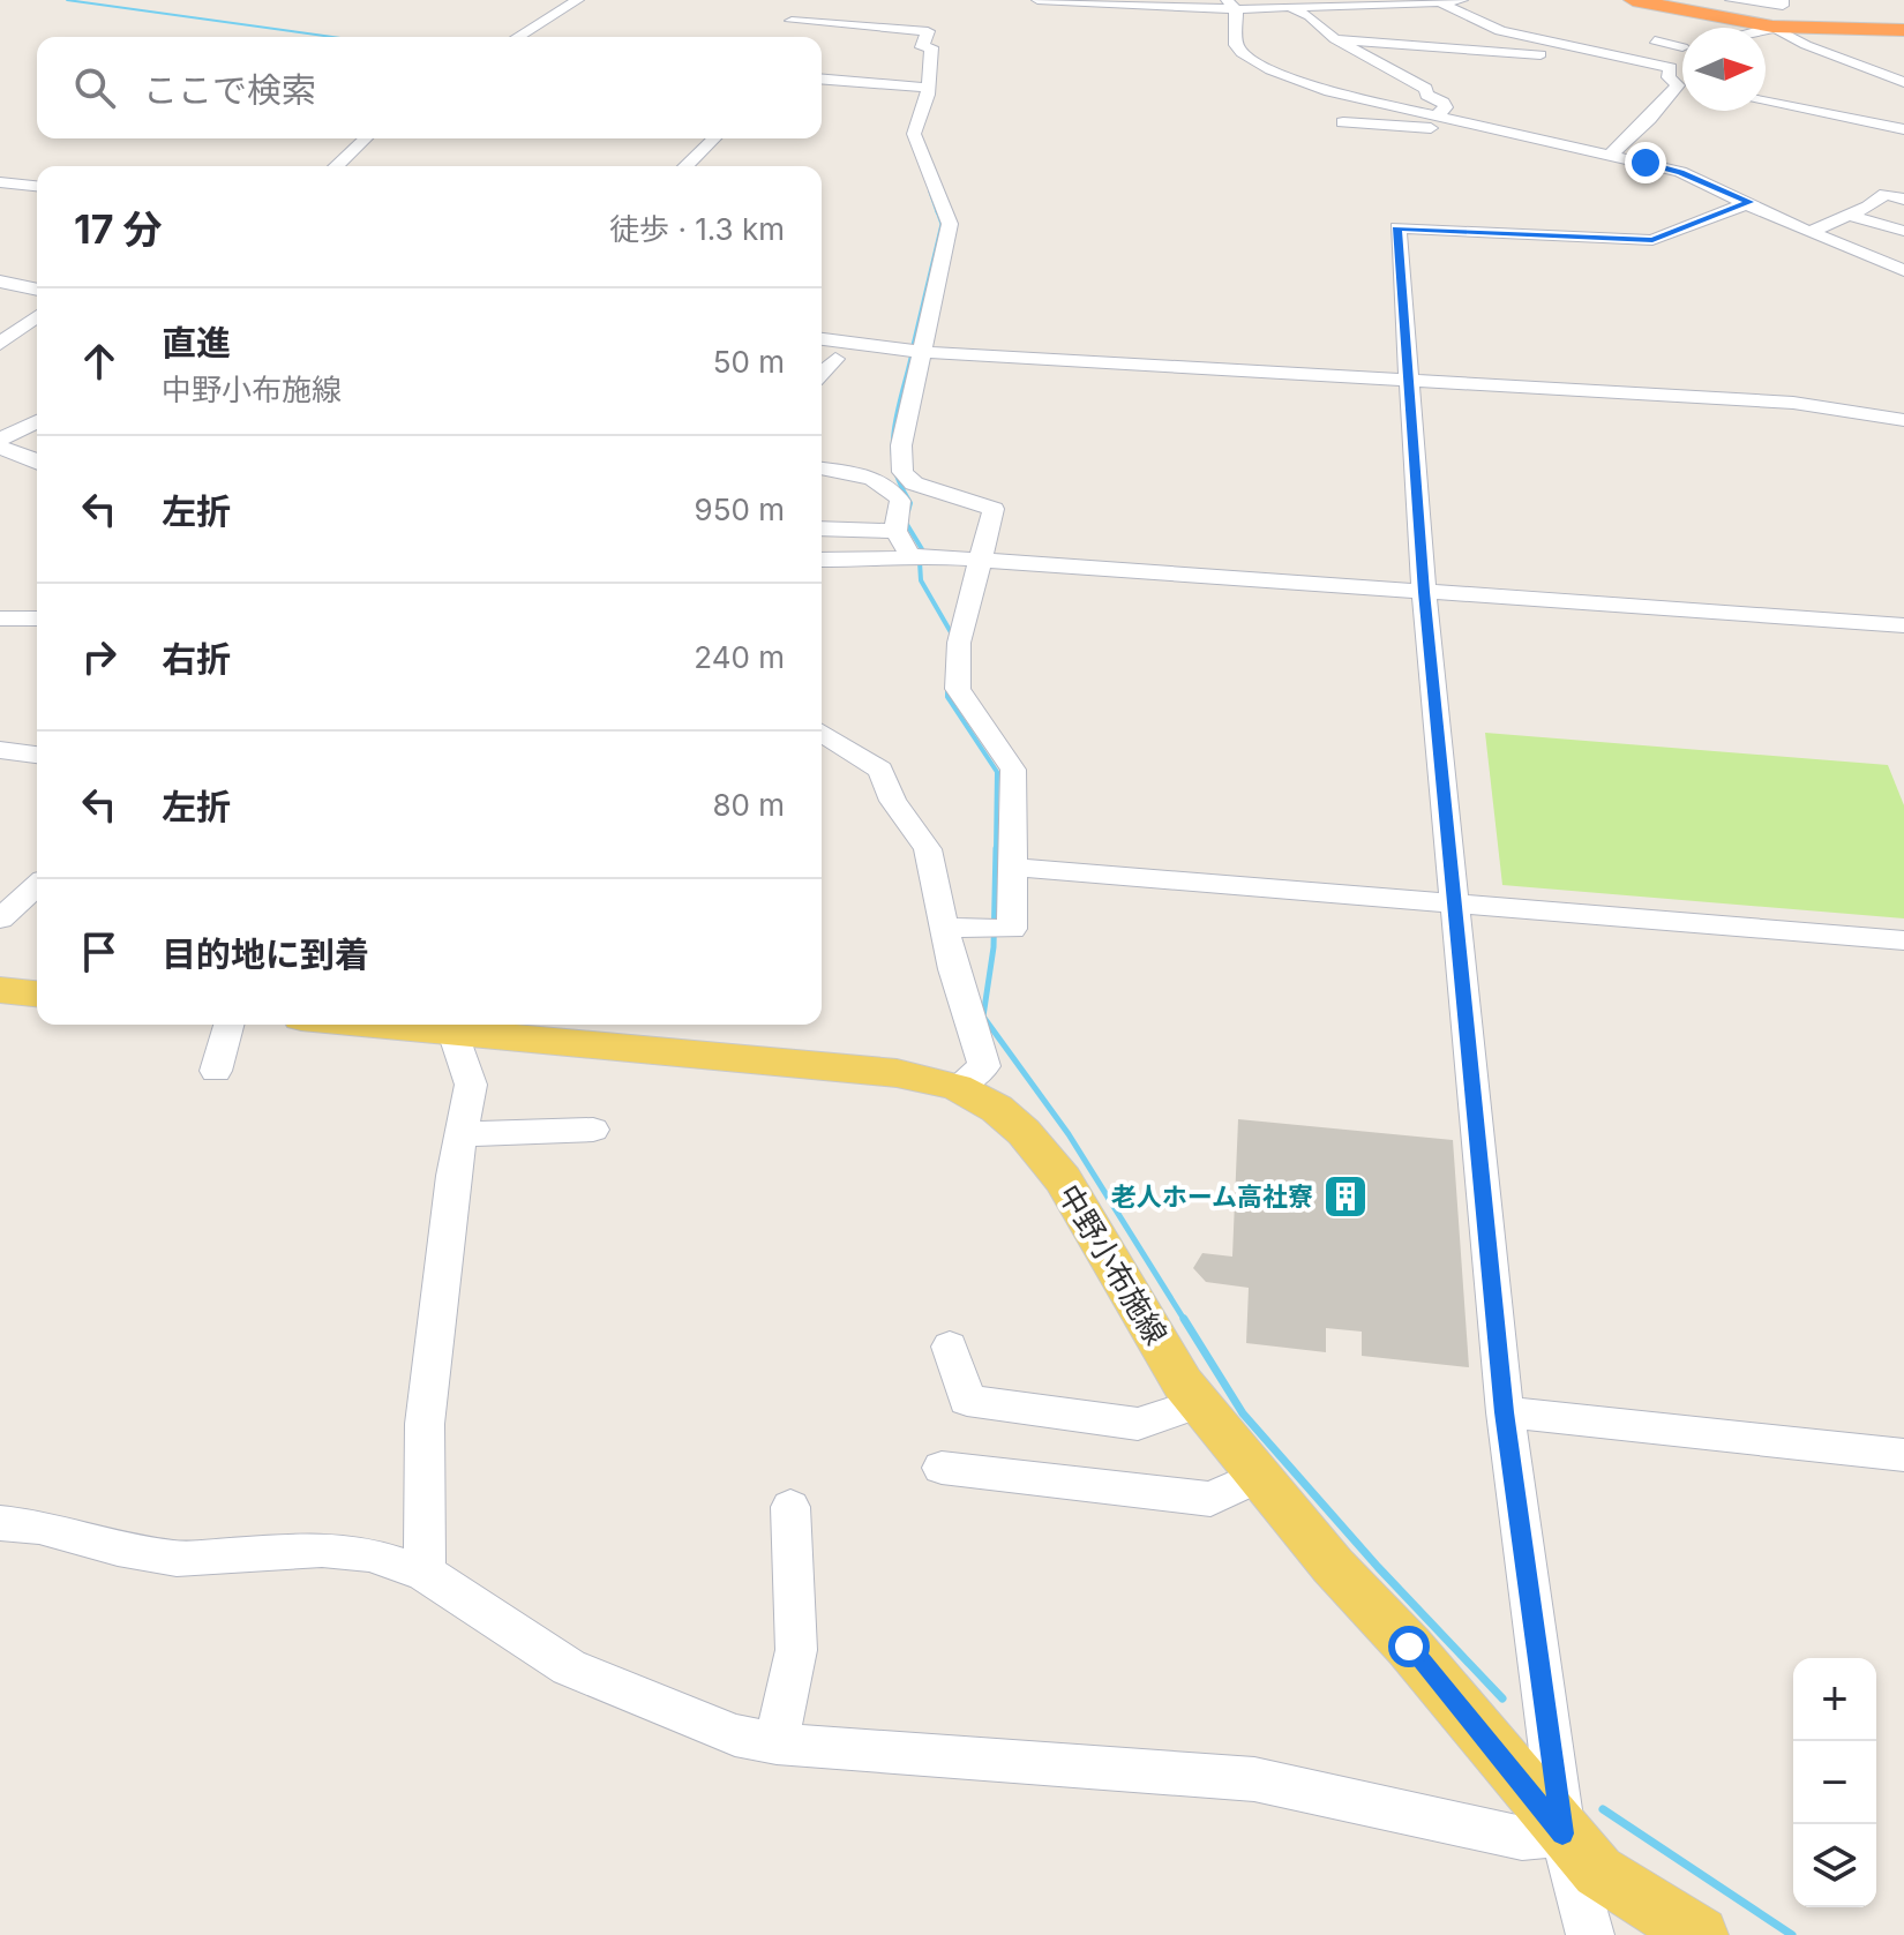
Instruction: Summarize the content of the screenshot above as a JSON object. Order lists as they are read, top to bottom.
{
  "streets": {
    "main road": ["中野小布施線"]
  },
  "places": {
    "building": ["老人ホーム高社寮"]
  },
  "north": "right",
  "page": {
    "search": "ここで検索",
    "heading": ["17 分", "徒歩 · 1.3 km"],
    "list": [
      ["直進", "中野小布施線", "50 m"],
      ["左折", "950 m"],
      ["右折", "240 m"],
      ["左折", "80 m"],
      "目的地に到着"
    ],
    "map_buttons": ["+", "−"]
  }
}
